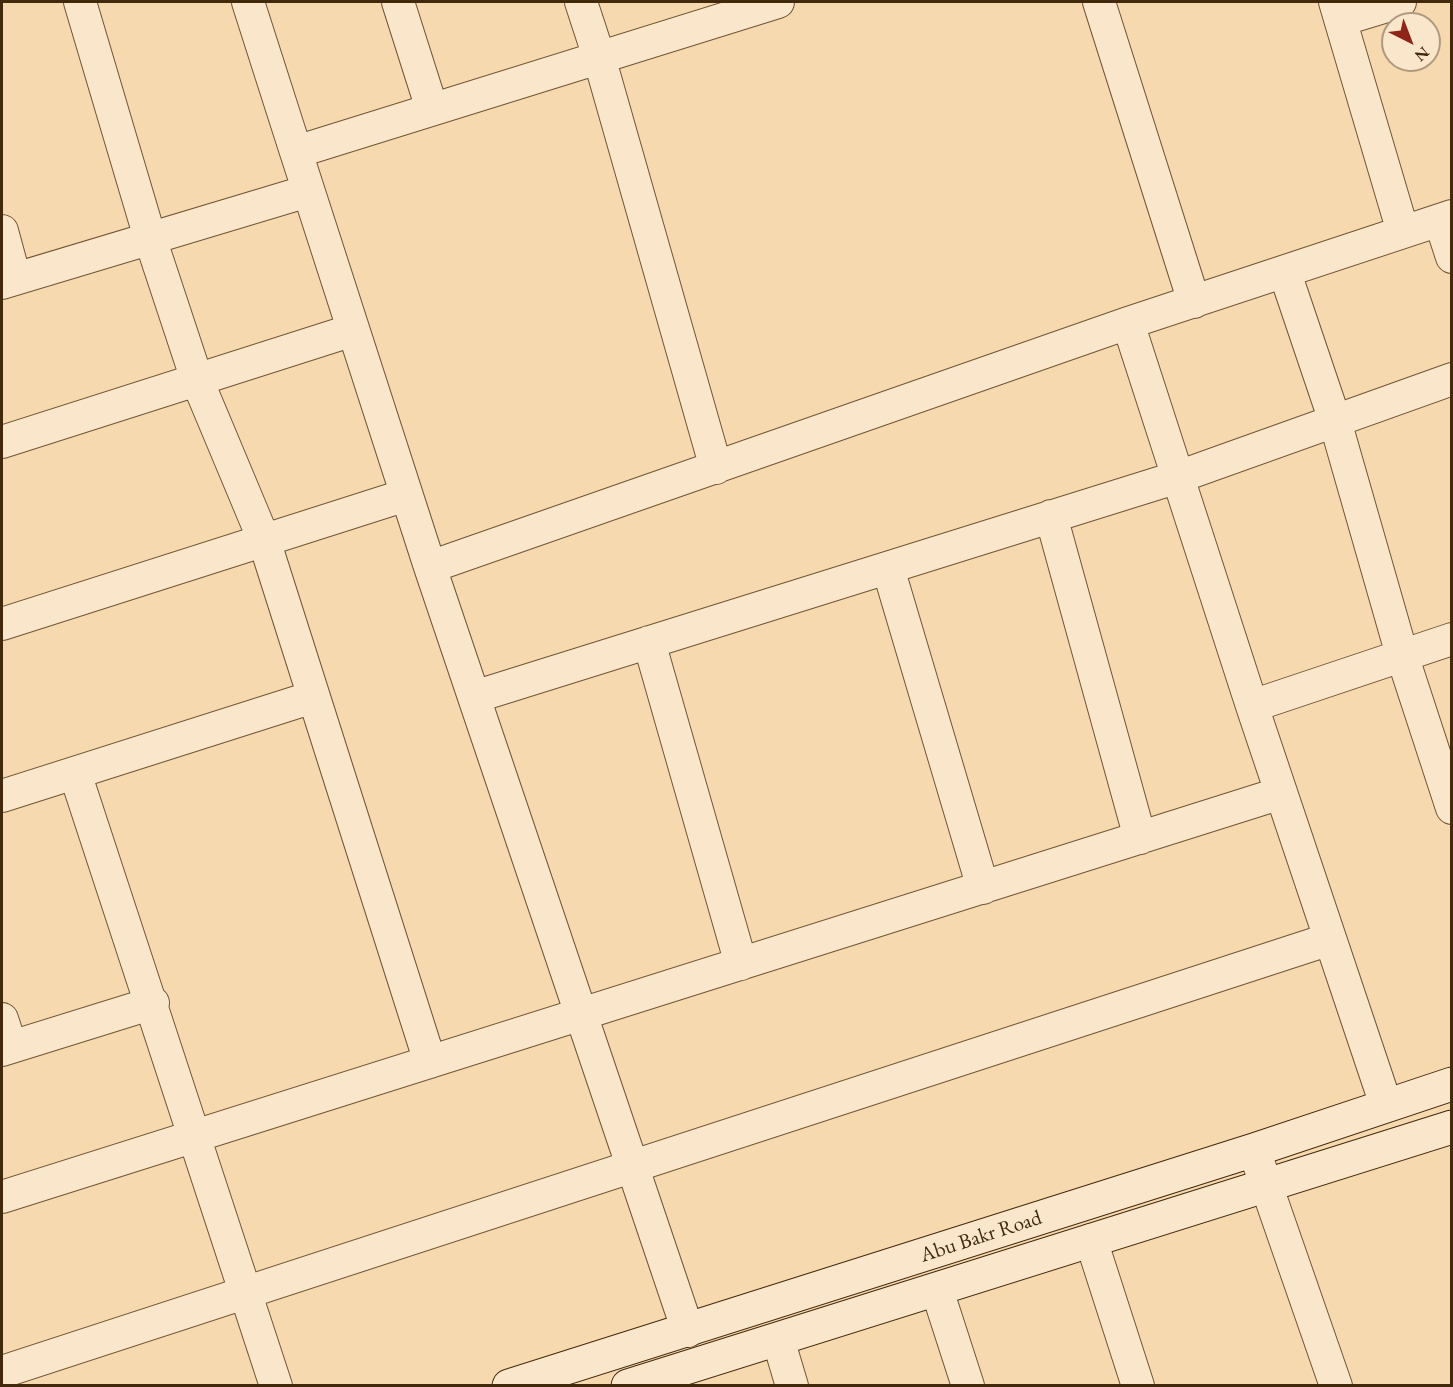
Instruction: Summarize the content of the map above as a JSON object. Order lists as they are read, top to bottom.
{
  "streets": {
    "main road": ["Abu Bakr Road"]
  },
  "north": "bottom right"
}
